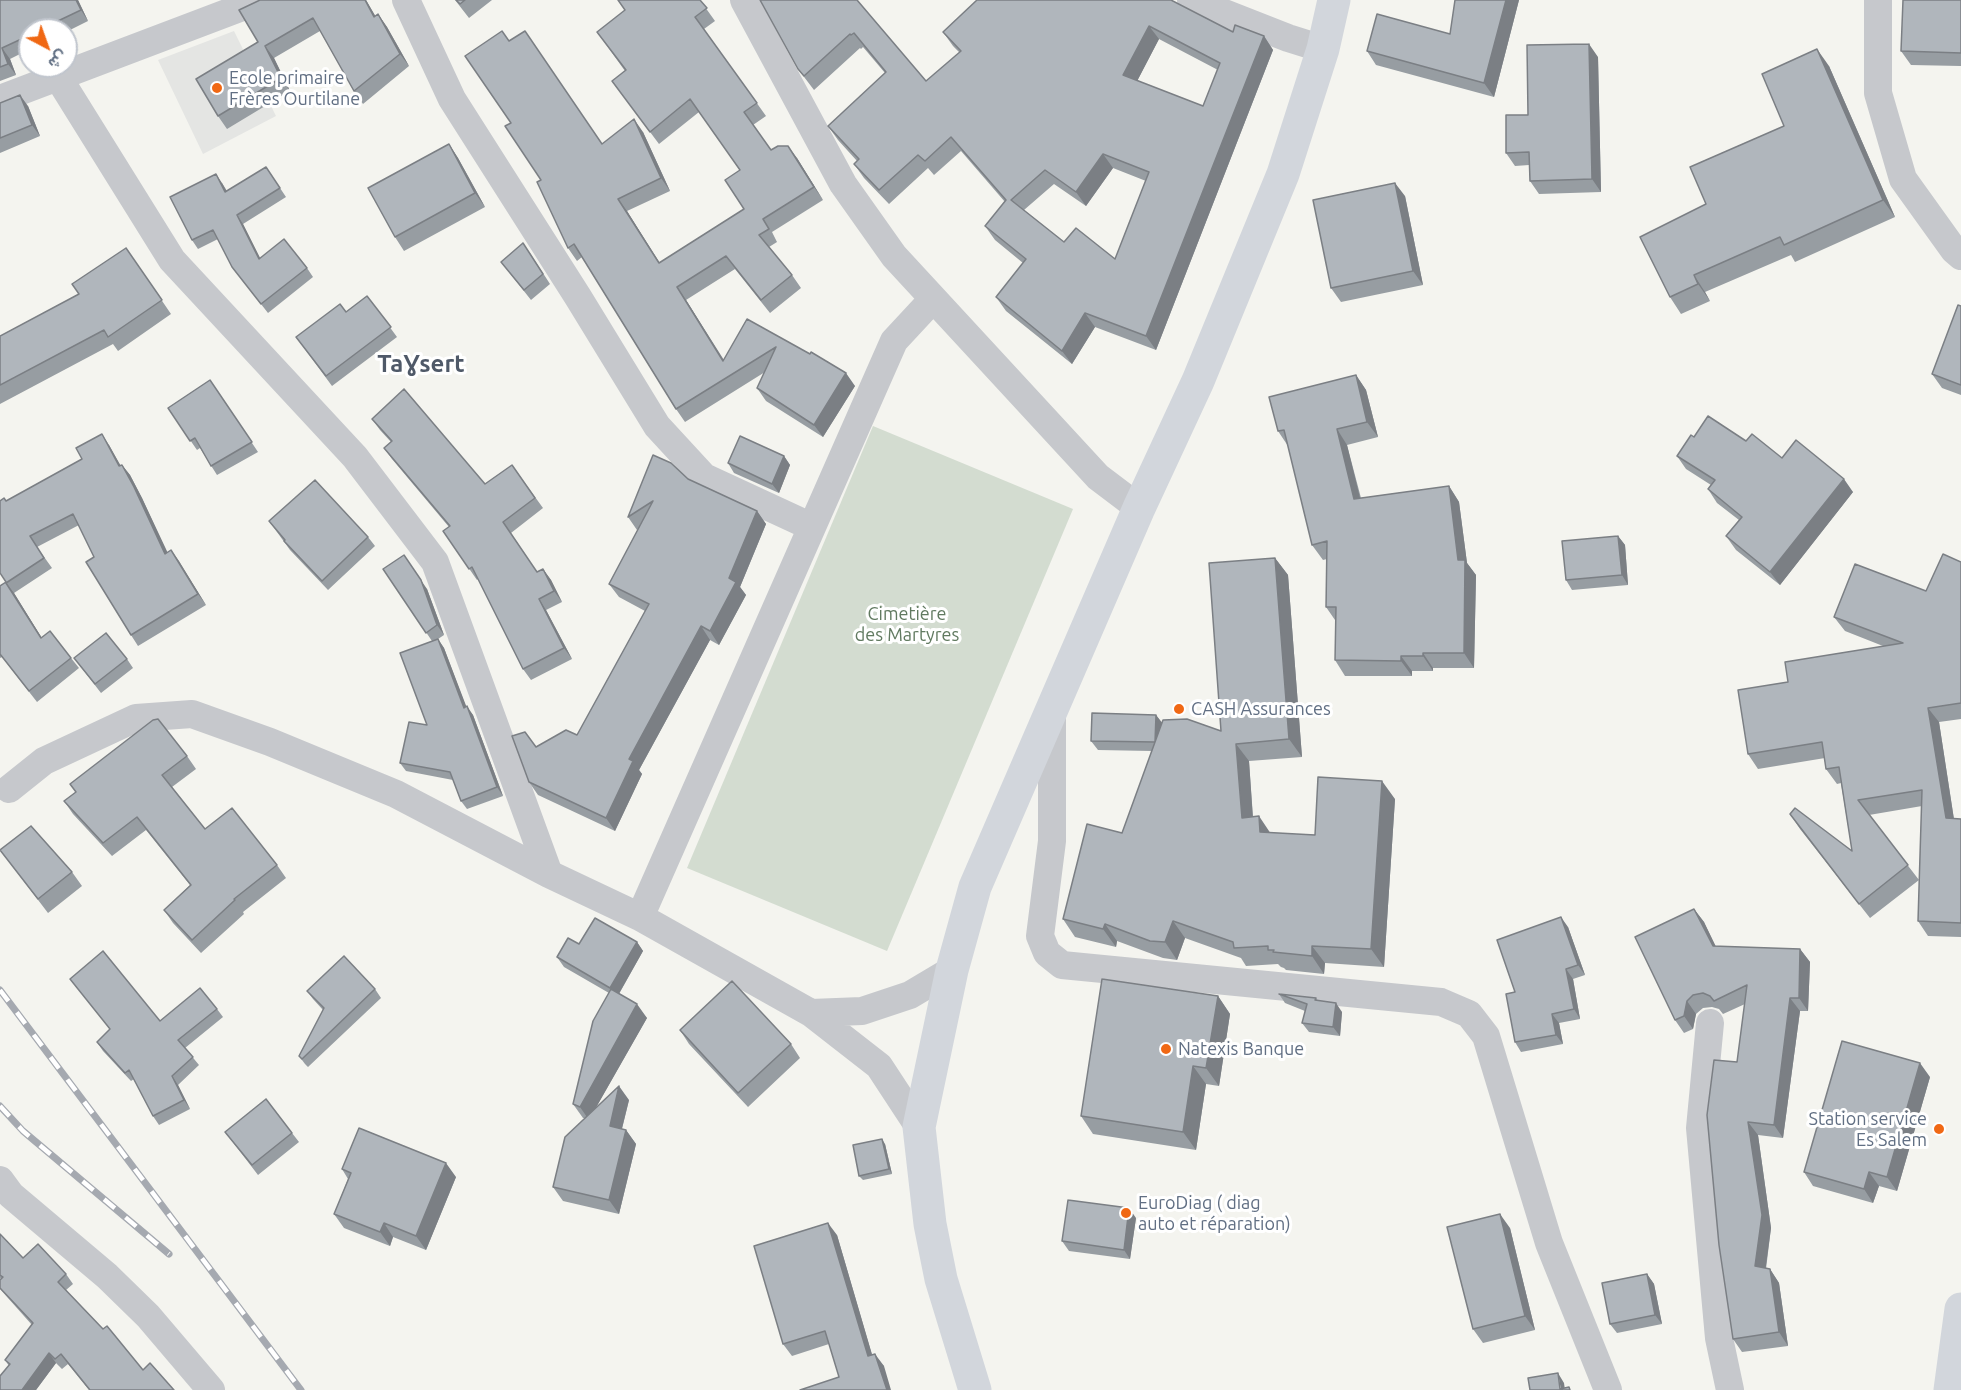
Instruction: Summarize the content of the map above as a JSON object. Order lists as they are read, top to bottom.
{
  "districts": ["Taɣsert"],
  "parks": ["Cimetière des Martyres"],
  "places": [
    "Ecole primaire Frères Ourtilane",
    "CASH Assurances",
    "Natexis Banque",
    "Station service Es Salem",
    "EuroDiag ( diag auto et réparation)"
  ],
  "north": "bottom right"
}
